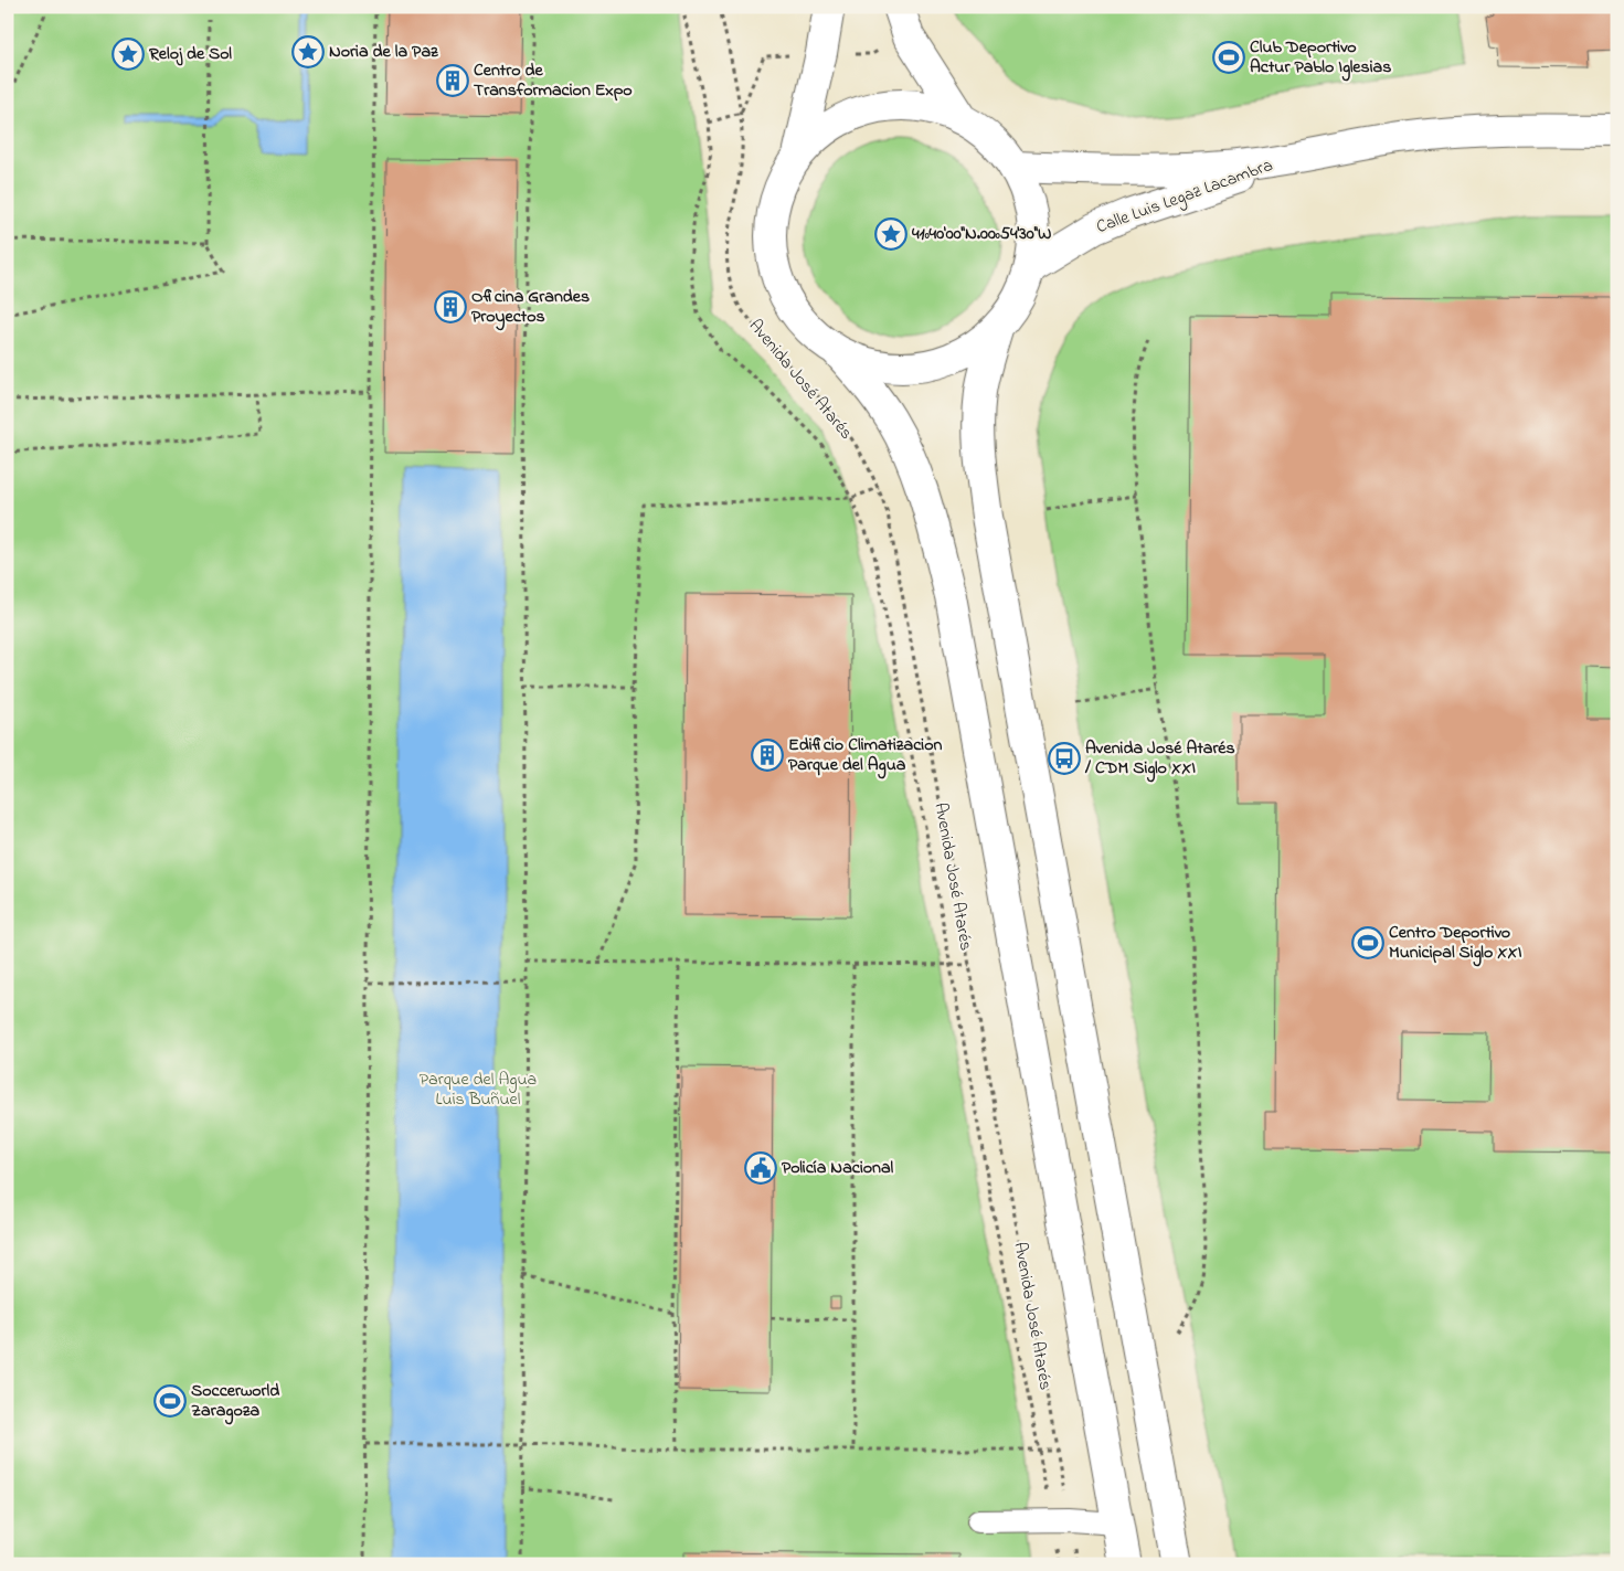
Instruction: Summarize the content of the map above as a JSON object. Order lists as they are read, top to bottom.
{
  "streets": {
    "main road": ["Calle Luis Legaz Lacambra"],
    "path": ["Avenida José Atarés"]
  },
  "parks": ["Parque del Agua Luis Buñuel"],
  "places": {
    "place": ["Noria de la Paz", "Reloj de Sol", "41º40'00''N.00º54'30''W"],
    "sports": ["Club Deportivo Actur Pablo Iglesias", "Centro Deportivo Municipal Siglo XXI", "Soccerworld Zaragoza"],
    "building": ["Centro de Transformacion Expo", "Oficina Grandes Proyectos", "Edificio Climatizacion Parque del Agua"],
    "bus stop": ["Avenida José Atarés / CDM Siglo XXI"],
    "public building": ["Policía Nacional"]
  }
}
